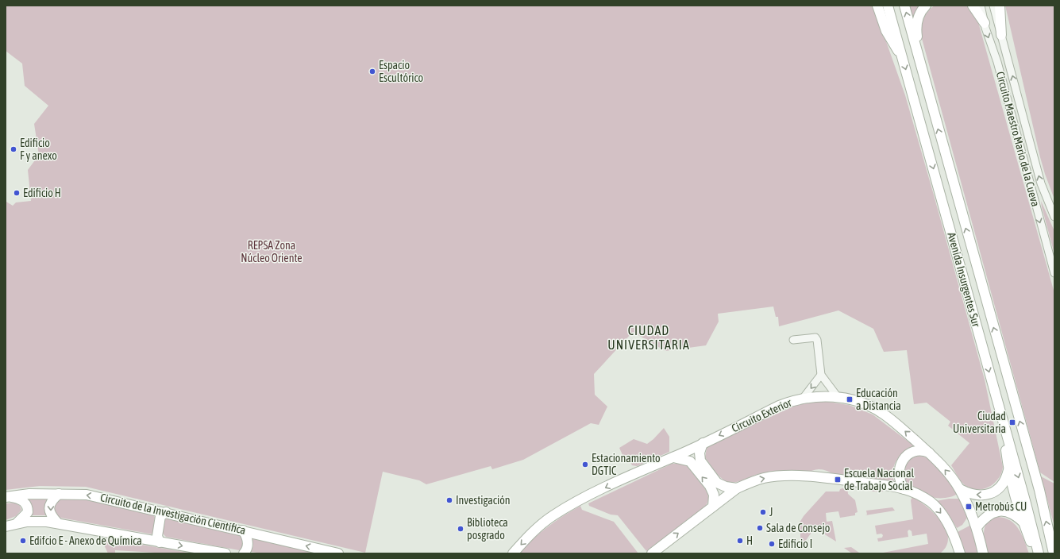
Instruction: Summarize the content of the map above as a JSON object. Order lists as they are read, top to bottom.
{
  "streets": {
    "street": [
      "Circuito Maestro Mario de la Cueva",
      "Avenida Insurgentes Sur",
      "Circuito Exterior",
      "Circuito de la Investigación Científica"
    ]
  },
  "districts": ["CIUDAD UNIVERSITARIA"],
  "parks": ["REPSA Zona Núcleo Oriente"],
  "places": {
    "other": [
      "Espacio Escultórico",
      "Edificio F y anexo",
      "Edificio H",
      "Estacionamiento DGTIC",
      "Investigación",
      "J",
      "Sala de Consejo",
      "Biblioteca posgrado",
      "Edifcio E - Anexo de Química",
      "H",
      "Edificio I"
    ],
    "transit": [
      "Educación a Distancia",
      "Ciudad Universitaria",
      "Escuela Nacional de Trabajo Social",
      "Metrobús CU"
    ]
  }
}
